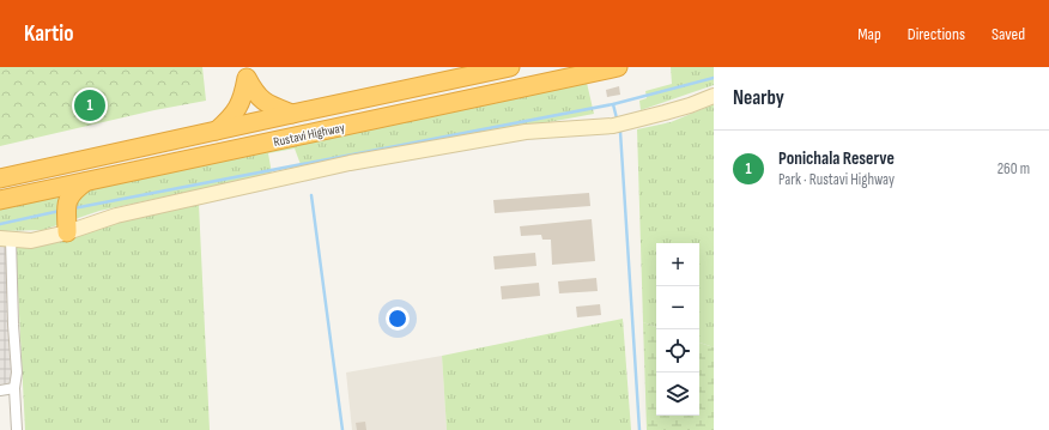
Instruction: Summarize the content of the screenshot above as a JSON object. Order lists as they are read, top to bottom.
{
  "streets": {
    "highway": ["Rustavi Highway"]
  },
  "page": {
    "header": "Kartio",
    "nav": ["Map", "Directions", "Saved"],
    "heading": "Nearby",
    "pins": "1",
    "list": [
      {
        "mark": "1",
        "name": "Ponichala Reserve",
        "note": "Park · Rustavi Highway",
        "value": "260 m"
      }
    ],
    "map_buttons": ["+", "−"]
  }
}
